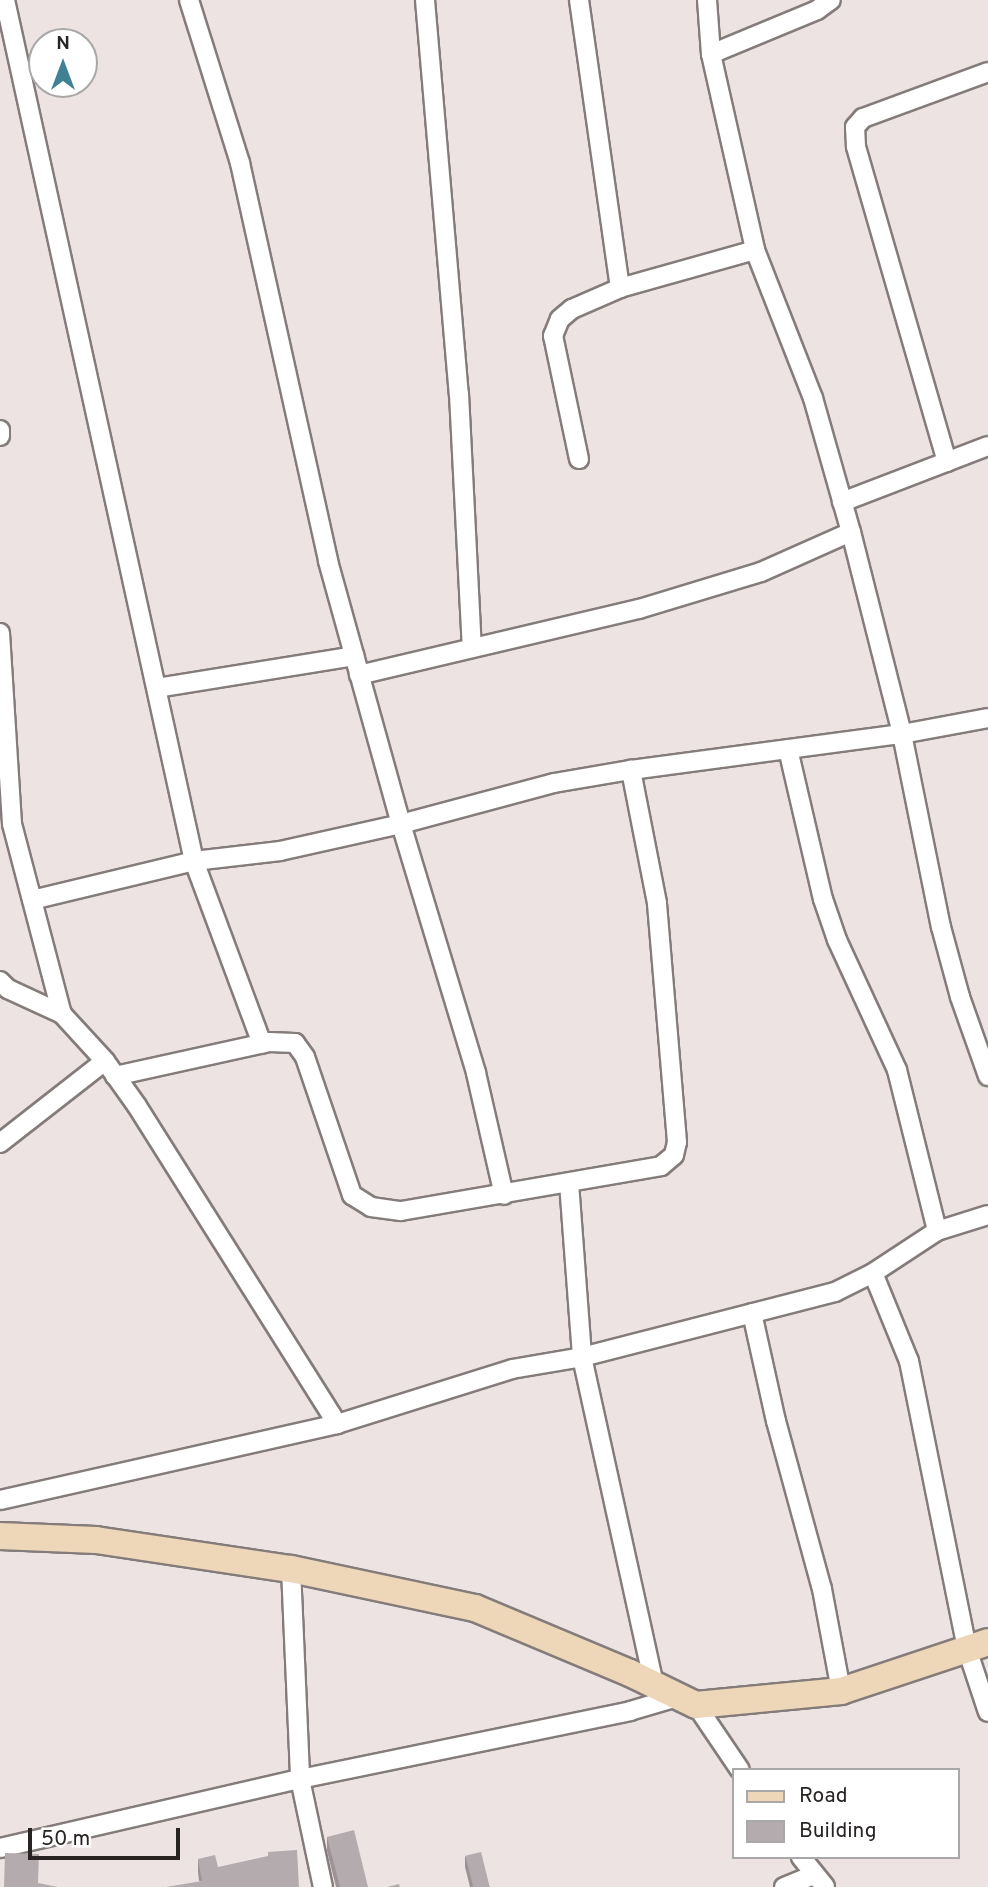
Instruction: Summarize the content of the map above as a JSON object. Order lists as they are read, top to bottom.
{
  "legend": ["Road", "Building"],
  "scale_bar": "50 m",
  "north": "top"
}
